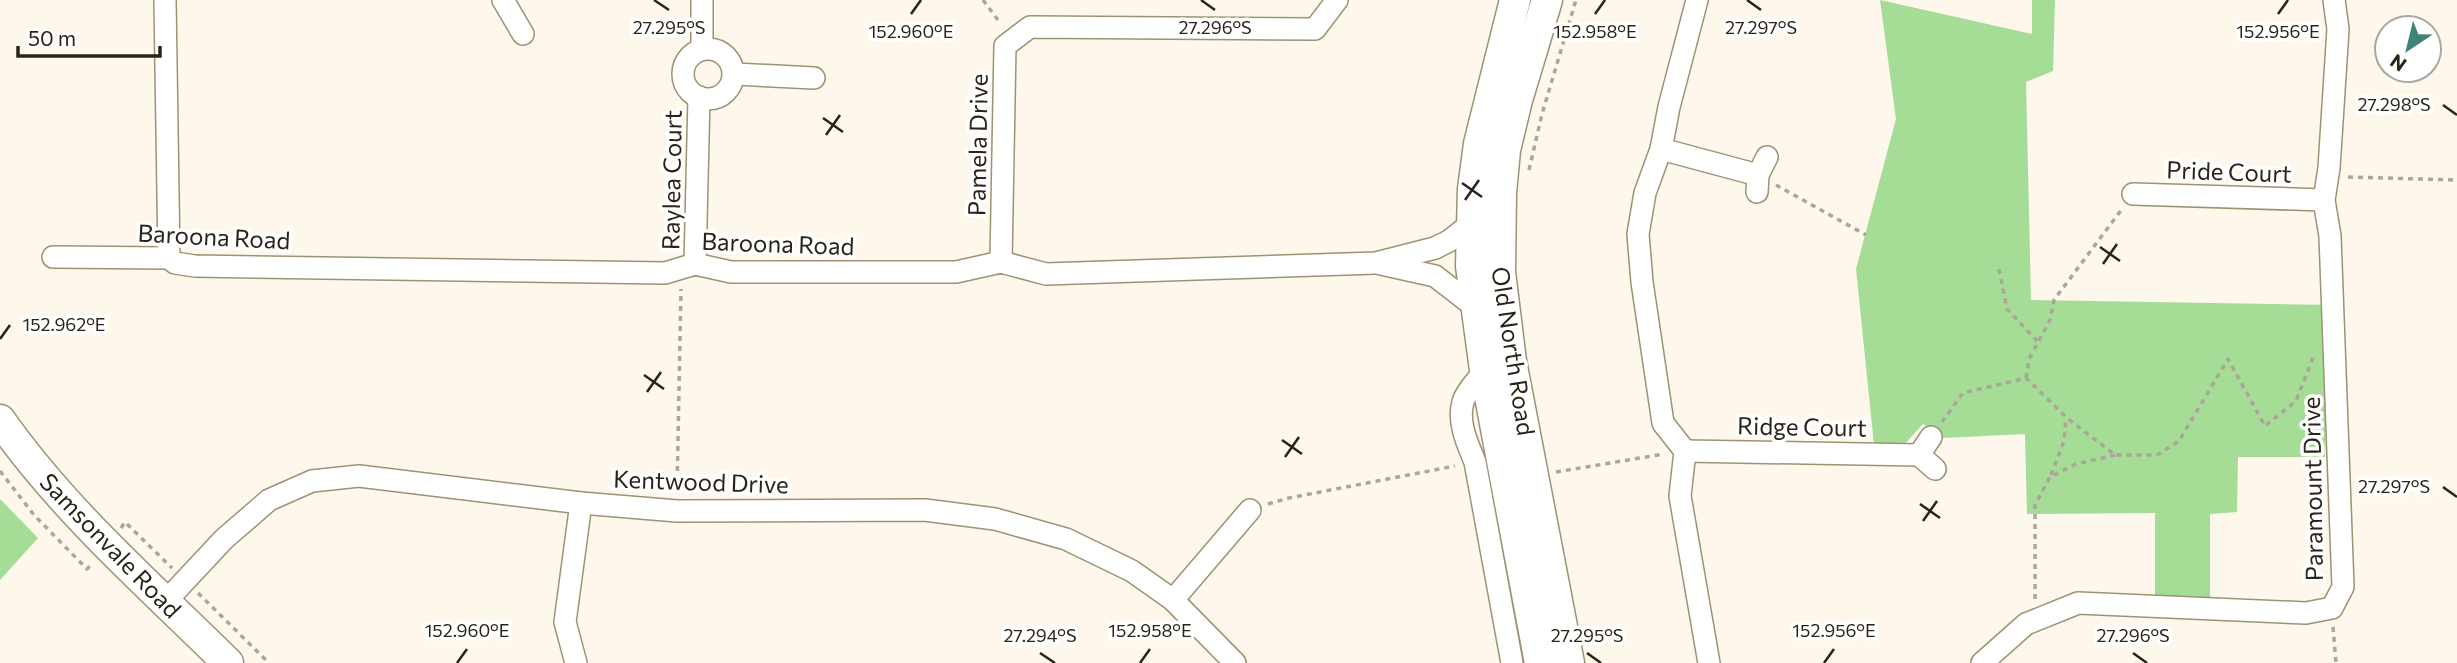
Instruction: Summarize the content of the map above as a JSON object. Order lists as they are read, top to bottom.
{
  "streets": {
    "main road": ["Old North Road", "Samsonvale Road"],
    "street": [
      "Pamela Drive",
      "Pride Court",
      "Raylea Court",
      "Baroona Road",
      "Ridge Court",
      "Kentwood Drive",
      "Paramount Drive"
    ]
  },
  "crossings": [
    ["Pamela Drive", "Baroona Road"],
    ["Pride Court", "Paramount Drive"],
    ["Raylea Court", "Baroona Road"],
    ["Baroona Road", "Old North Road"],
    ["Kentwood Drive", "Samsonvale Road"]
  ],
  "scale_bar": "50 m",
  "north": "bottom left",
  "coordinates": [
    "27.295°S",
    "27.296°S",
    "27.297°S",
    "152.960°E",
    "152.958°E",
    "152.956°E",
    "27.298°S",
    "152.962°E",
    "27.294°S"
  ]
}
